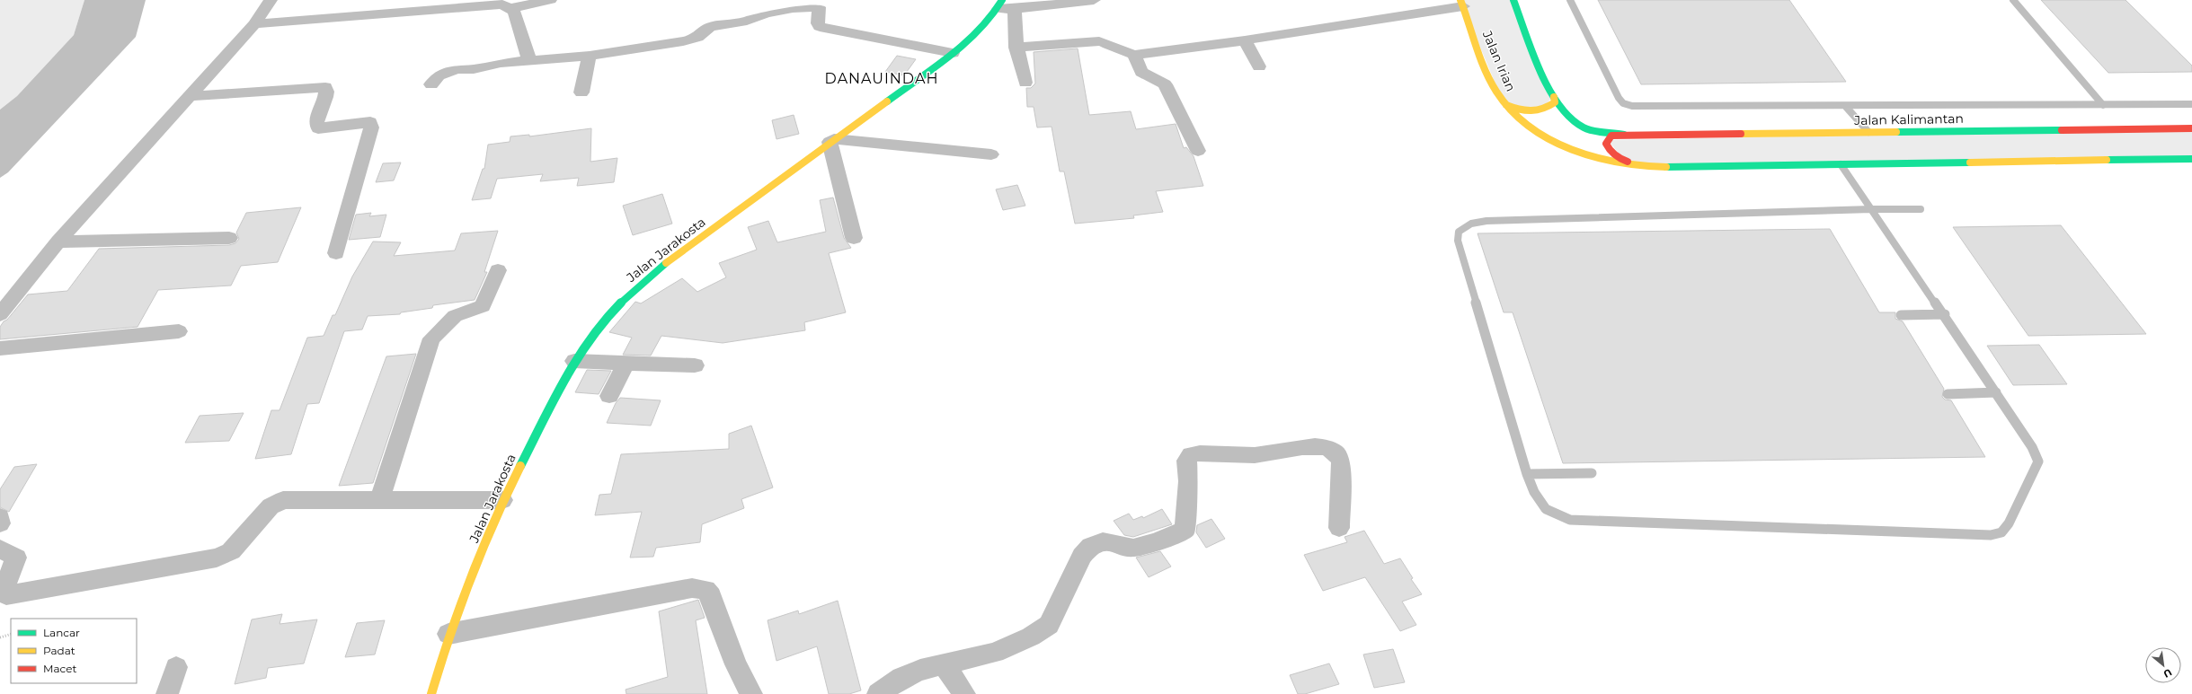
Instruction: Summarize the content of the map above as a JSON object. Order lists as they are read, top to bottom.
{
  "streets": {
    "street": ["Jalan Irian", "Jalan Kalimantan", "Jalan Jarakosta"]
  },
  "districts": ["DANAUINDAH"],
  "legend": ["Lancar", "Padat", "Macet"],
  "north": "bottom right"
}
